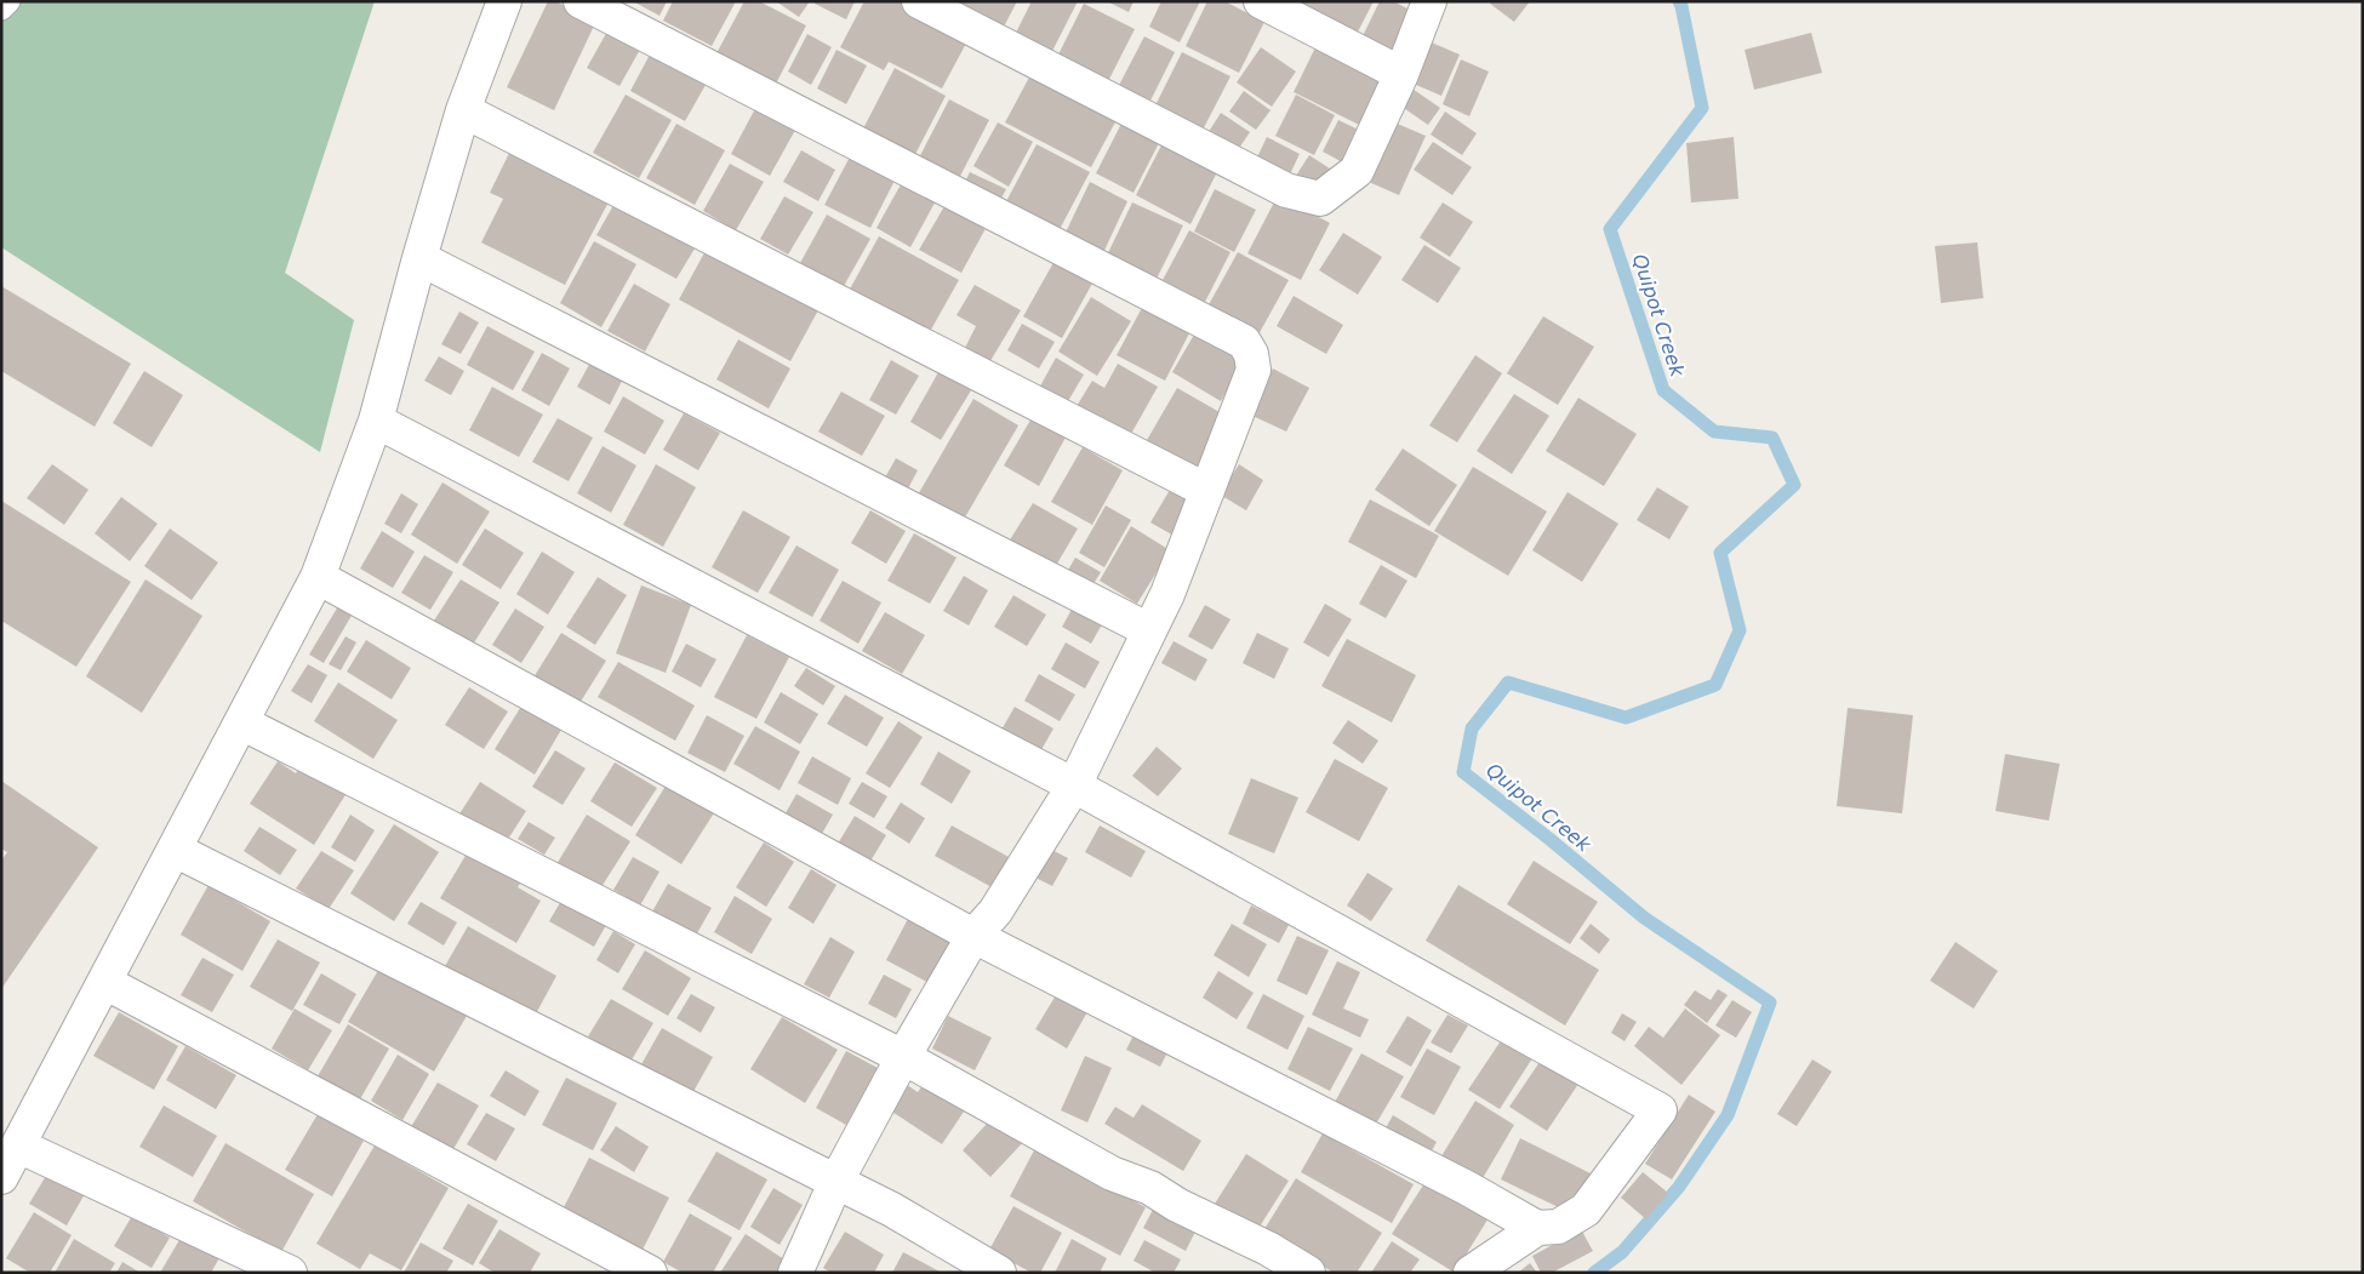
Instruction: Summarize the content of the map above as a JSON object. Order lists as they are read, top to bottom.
{
  "water": ["Quipot Creek"]
}
